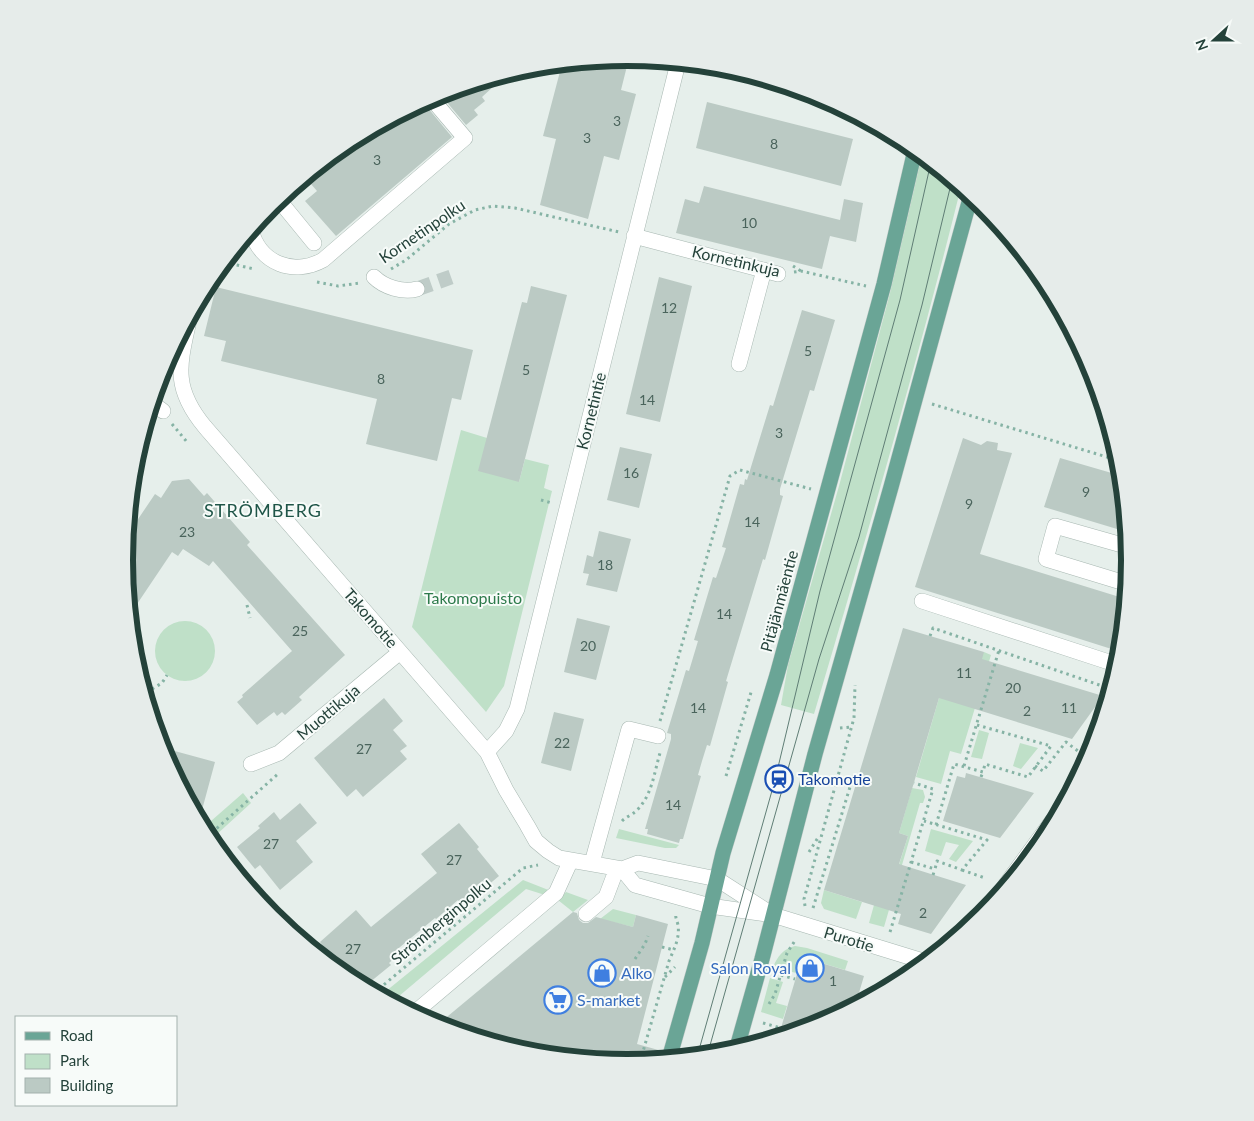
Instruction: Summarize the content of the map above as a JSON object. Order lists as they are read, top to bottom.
{
  "streets": {
    "main road": ["Pitäjänmäentie"],
    "street": [
      "Kornetinkuja",
      "Kornetintie",
      "Takomotie",
      "Muottikuja",
      "Purotie"
    ],
    "path": ["Kornetinpolku", "Strömberginpolku"]
  },
  "crossings": [
    ["Kornetinpolku", "Kornetinkuja"],
    ["Kornetinpolku", "Kornetintie"],
    ["Kornetinkuja", "Kornetintie"],
    ["Kornetintie", "Takomotie"],
    ["Pitäjänmäentie", "Takomotie"],
    ["Takomotie", "Muottikuja"],
    ["Takomotie", "Purotie"]
  ],
  "districts": ["STRÖMBERG"],
  "parks": ["Takomopuisto"],
  "places": {
    "station": ["Takomotie"],
    "shop": ["Salon Royal", "Alko"],
    "supermarket": ["S-market"]
  },
  "house_numbers": [
    "3",
    "3",
    "8",
    "3",
    "10",
    "12",
    "5",
    "5",
    "8",
    "14",
    "3",
    "16",
    "9",
    "9",
    "14",
    "23",
    "18",
    "14",
    "25",
    "20",
    "11",
    "20",
    "14",
    "11",
    "2",
    "22",
    "27",
    "14",
    "27",
    "27",
    "2",
    "27",
    "1"
  ],
  "legend": ["Road", "Park", "Building"],
  "north": "left"
}
